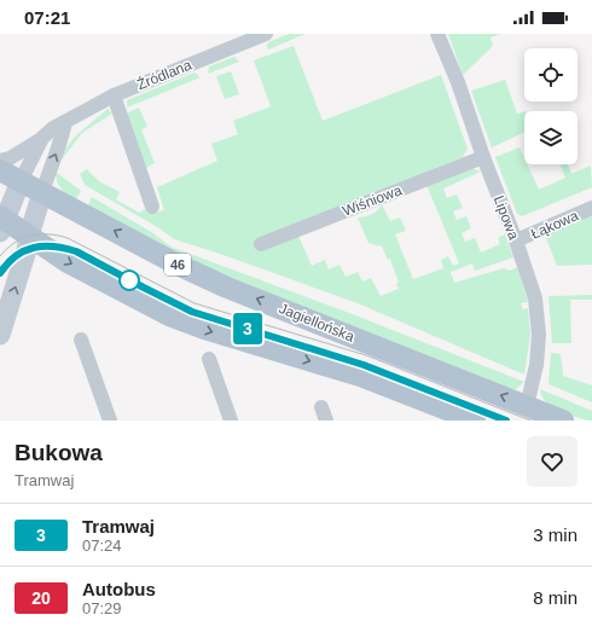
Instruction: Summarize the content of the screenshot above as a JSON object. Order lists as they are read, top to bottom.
{
  "streets": {
    "main road": ["46", "Jagiellońska"],
    "street": [
      "Źródlana",
      "Wiśniowa",
      "Lipowa",
      "Łąkowa"
    ]
  },
  "crossings": [
    ["Źródlana", "Jagiellońska"],
    ["Wiśniowa", "Lipowa"],
    ["Lipowa", "Łąkowa"],
    ["Lipowa", "Jagiellońska"]
  ],
  "lines": ["tram line 3"],
  "page": {
    "status": "07:21",
    "on_map": "3",
    "heading": ["Bukowa", "Tramwaj"],
    "list": [
      {
        "mark": "3",
        "name": "Tramwaj",
        "note": "07:24",
        "value": "3 min"
      },
      {
        "mark": "20",
        "name": "Autobus",
        "note": "07:29",
        "value": "8 min"
      }
    ]
  }
}
